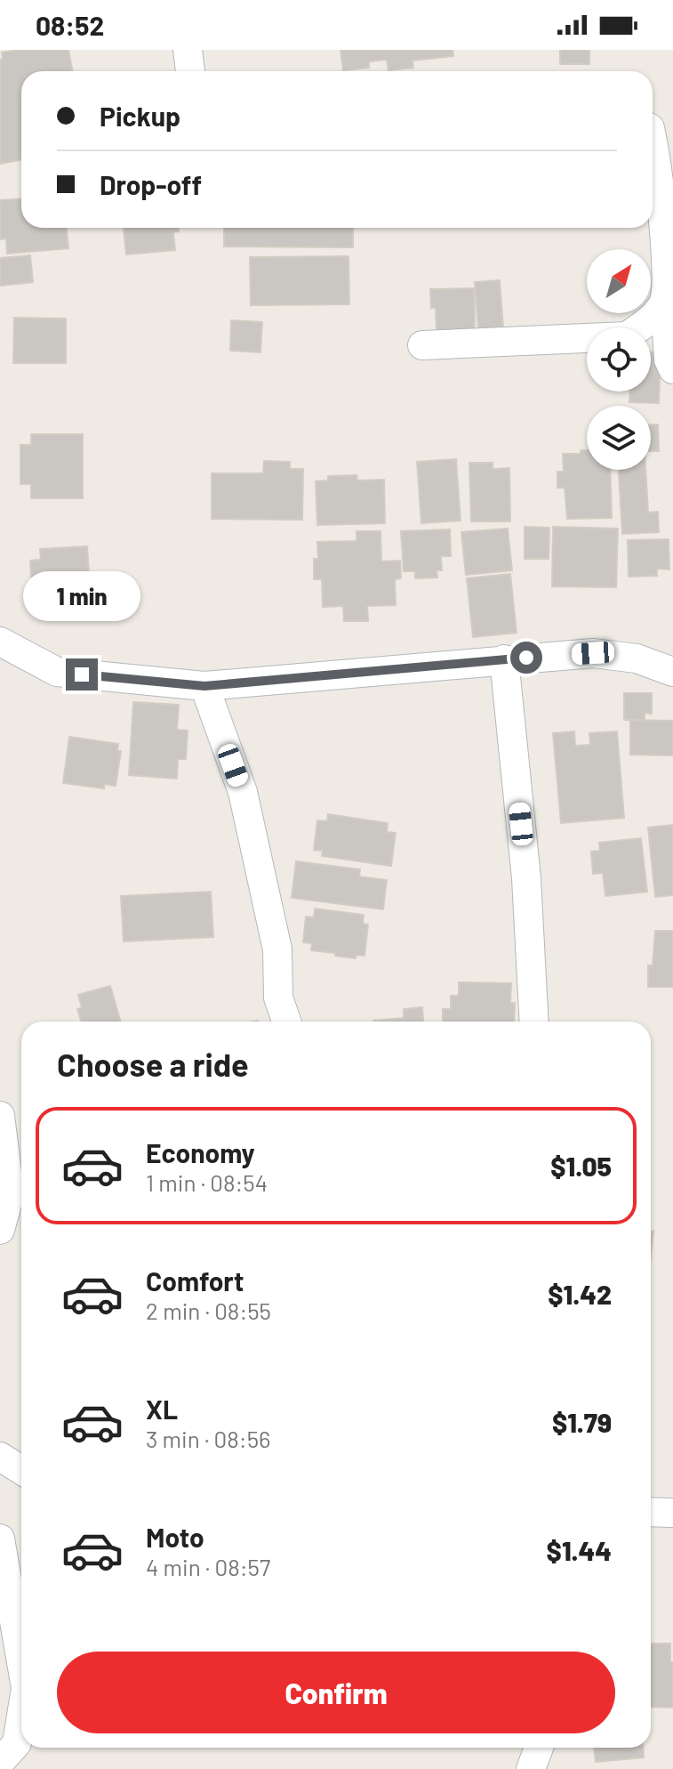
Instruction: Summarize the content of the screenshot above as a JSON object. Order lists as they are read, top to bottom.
{
  "north": "top right",
  "page": {
    "status": "08:52",
    "banner": ["Pickup", "Drop-off"],
    "bubble": "1 min",
    "heading": "Choose a ride",
    "list": [
      {
        "name": "Economy",
        "note": "1 min · 08:54",
        "value": "$1.05"
      },
      {
        "name": "Comfort",
        "note": "2 min · 08:55",
        "value": "$1.42"
      },
      {
        "name": "XL",
        "note": "3 min · 08:56",
        "value": "$1.79"
      },
      {
        "name": "Moto",
        "note": "4 min · 08:57",
        "value": "$1.44"
      }
    ],
    "buttons": "Confirm"
  }
}
